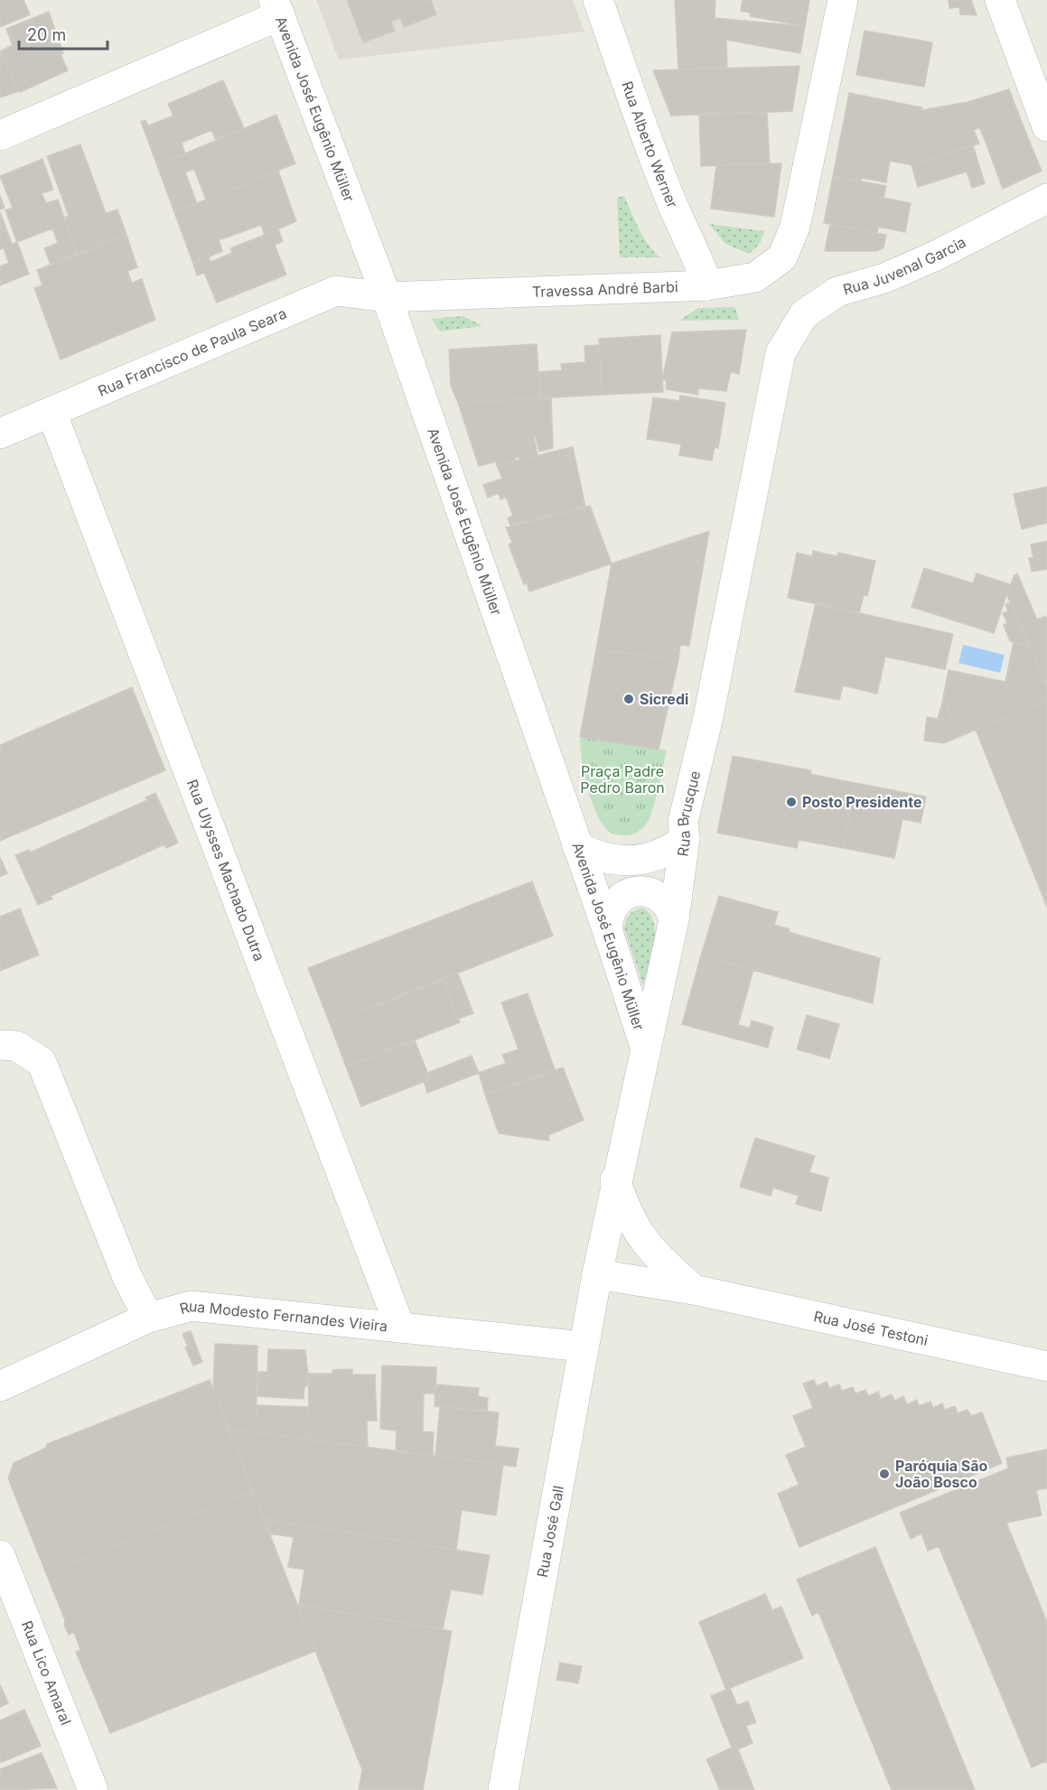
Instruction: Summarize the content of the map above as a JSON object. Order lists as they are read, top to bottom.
{
  "streets": {
    "main road": [
      "Avenida José Eugênio Müller",
      "Rua Alberto Werner",
      "Rua Juvenal Garcia",
      "Travessa André Barbi",
      "Rua Francisco de Paula Seara",
      "Rua Brusque",
      "Rua Ulysses Machado Dutra",
      "Rua Modesto Fernandes Vieira",
      "Rua José Testoni",
      "Rua José Gall",
      "Rua Lico Amaral"
    ]
  },
  "crossings": [
    ["Avenida José Eugênio Müller", "Travessa André Barbi"],
    ["Avenida José Eugênio Müller", "Rua Francisco de Paula Seara"],
    ["Avenida José Eugênio Müller", "Rua Brusque"],
    ["Rua Alberto Werner", "Travessa André Barbi"],
    ["Rua Juvenal Garcia", "Rua Brusque"],
    ["Travessa André Barbi", "Rua Francisco de Paula Seara"],
    ["Rua Francisco de Paula Seara", "Rua Ulysses Machado Dutra"],
    ["Rua Brusque", "Rua José Testoni"],
    ["Rua Brusque", "Rua José Gall"],
    ["Rua Ulysses Machado Dutra", "Rua Modesto Fernandes Vieira"],
    ["Rua Modesto Fernandes Vieira", "Rua José Gall"],
    ["Rua José Testoni", "Rua José Gall"]
  ],
  "parks": ["Praça Padre Pedro Baron"],
  "places": ["Sicredi", "Posto Presidente", "Paróquia São João Bosco"],
  "scale_bar": "20 m"
}
